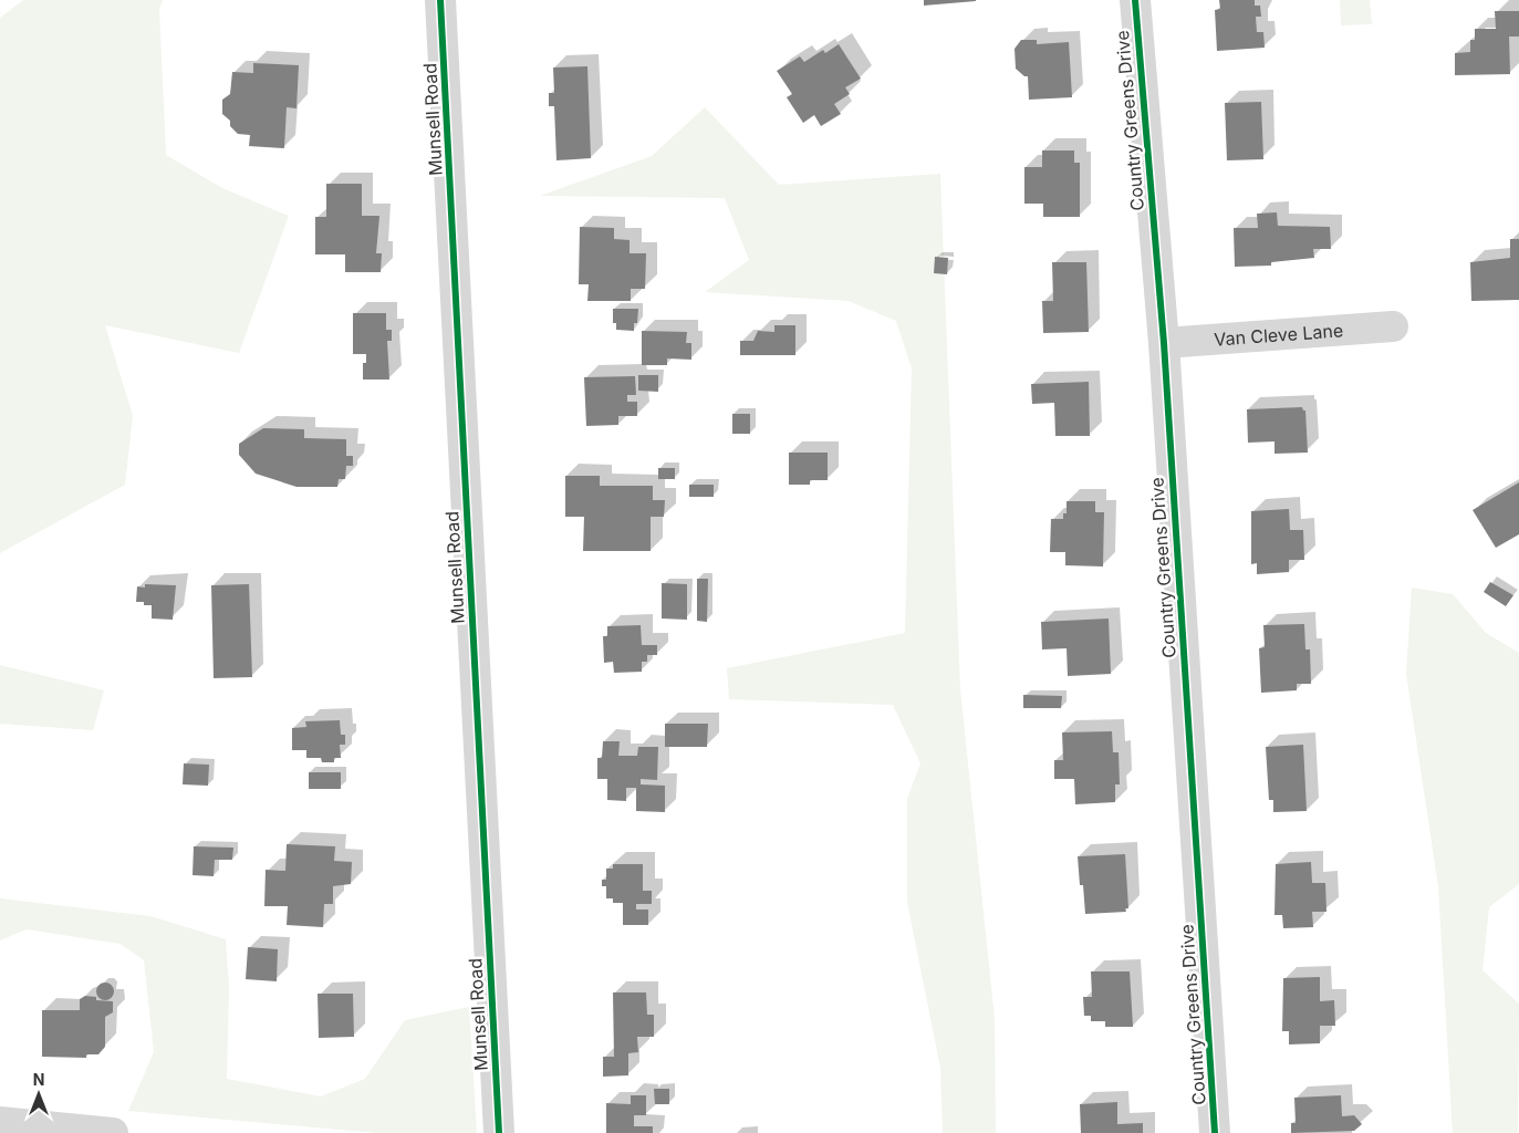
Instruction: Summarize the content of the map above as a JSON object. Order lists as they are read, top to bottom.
{
  "streets": {
    "street": ["Munsell Road", "Country Greens Drive", "Van Cleve Lane"]
  },
  "crossings": [
    ["Country Greens Drive", "Van Cleve Lane"]
  ],
  "north": "top"
}
